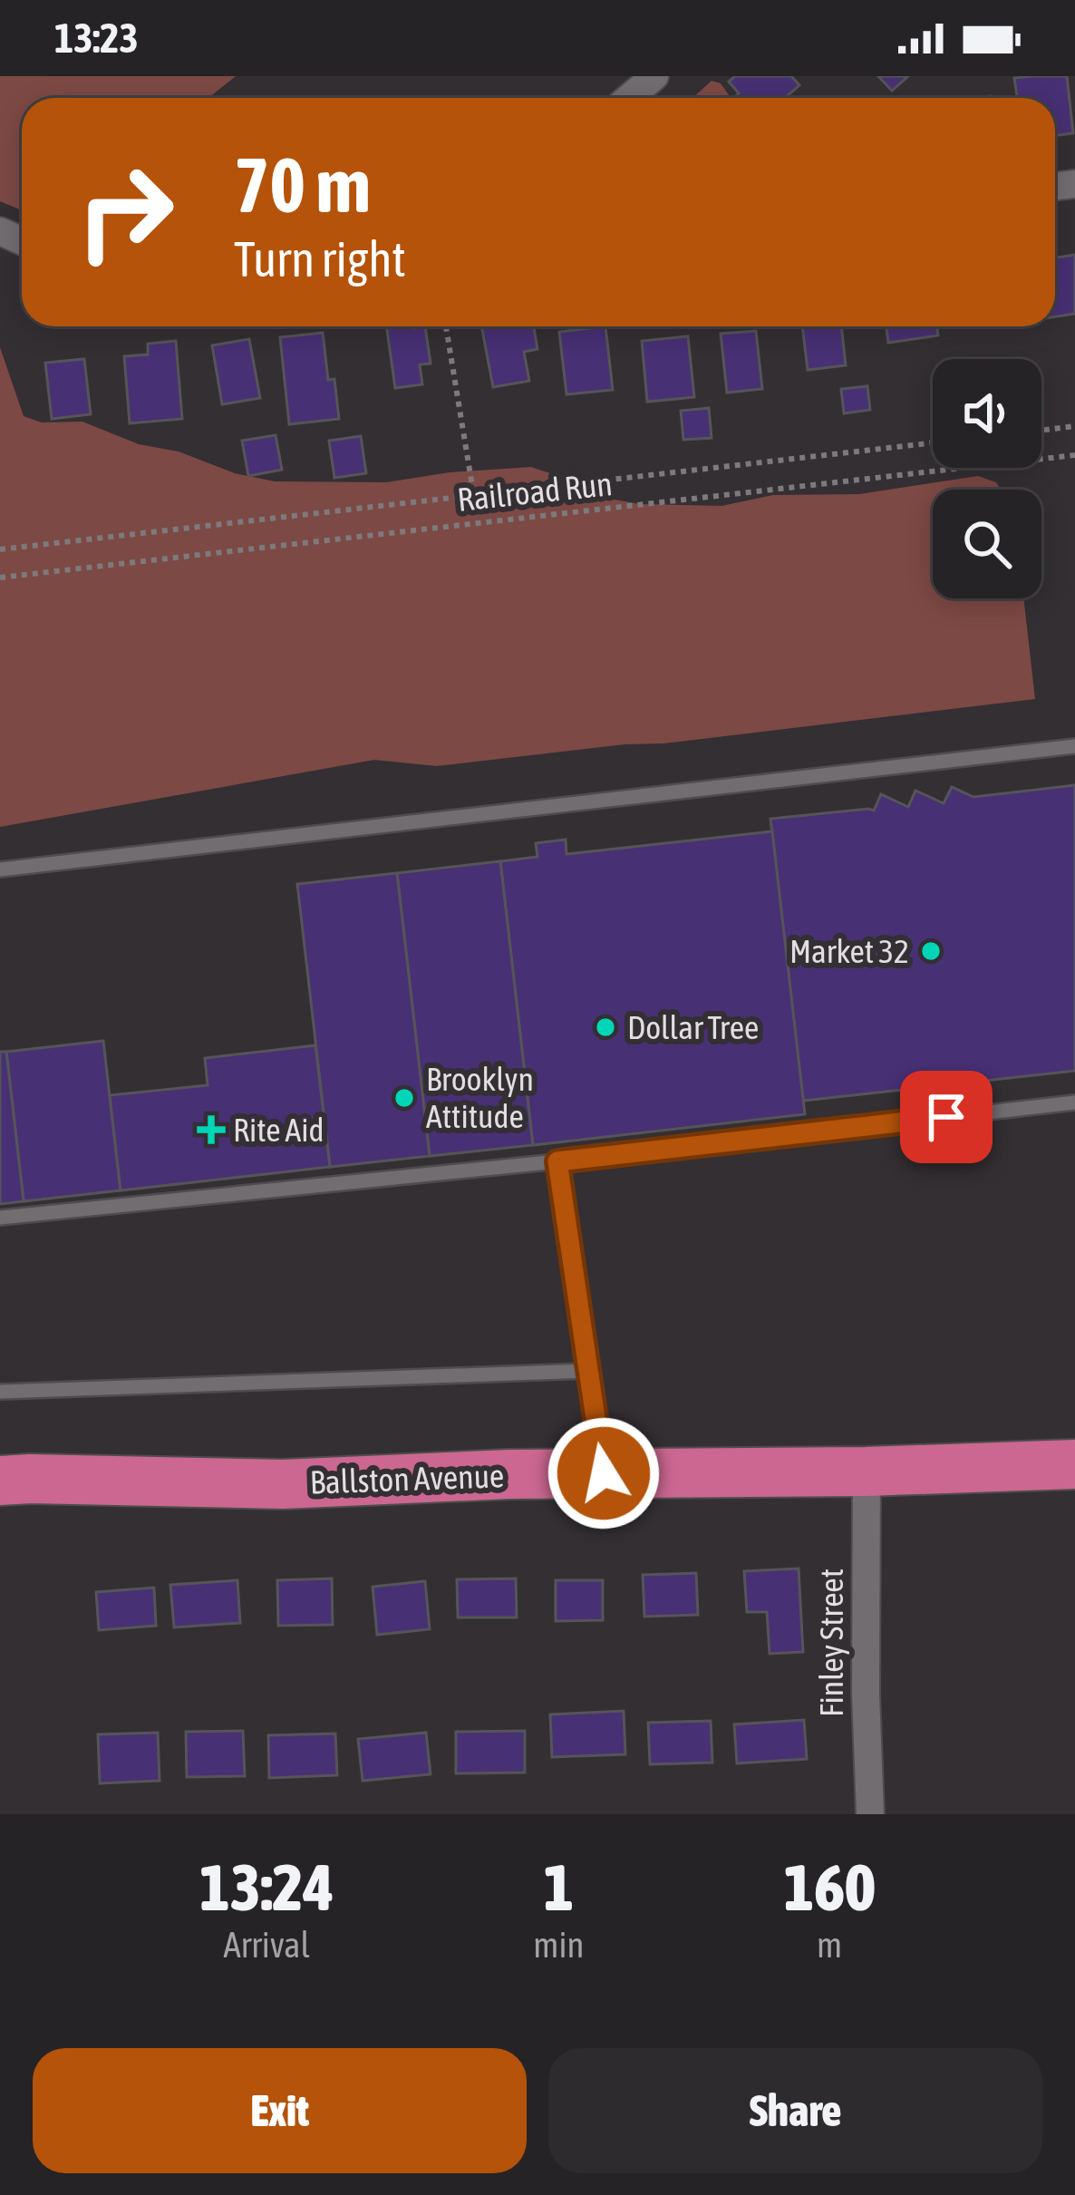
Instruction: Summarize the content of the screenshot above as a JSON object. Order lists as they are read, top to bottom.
{
  "streets": {
    "highway": ["Ballston Avenue"],
    "street": ["Finley Street"],
    "path": ["Railroad Run"]
  },
  "crossings": [
    ["Ballston Avenue", "Finley Street"]
  ],
  "places": {
    "other": ["Market 32", "Dollar Tree", "Brooklyn Attitude"],
    "health": ["Rite Aid"]
  },
  "page": {
    "status": "13:23",
    "turn": ["70 m", "Turn right"],
    "eta": [
      "13:24",
      "Arrival",
      "1",
      "min",
      "160",
      "m"
    ],
    "buttons": ["Exit", "Share"]
  }
}
